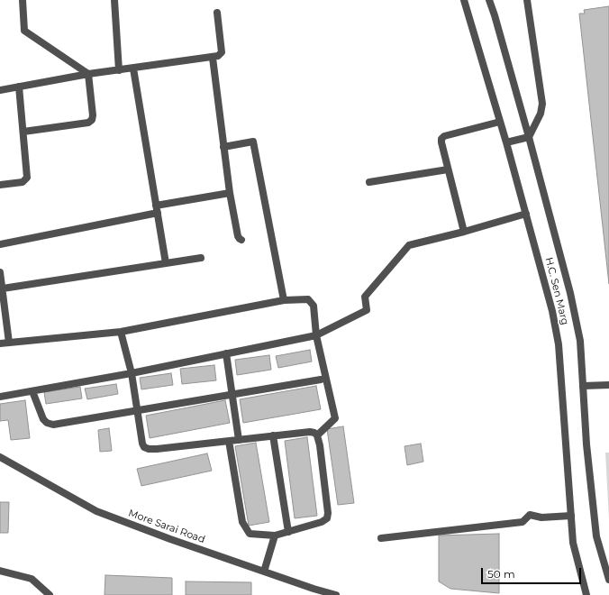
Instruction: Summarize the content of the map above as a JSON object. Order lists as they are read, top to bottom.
{
  "streets": {
    "street": ["H.C. Sen Marg", "More Sarai Road"]
  },
  "scale_bar": "50 m"
}
